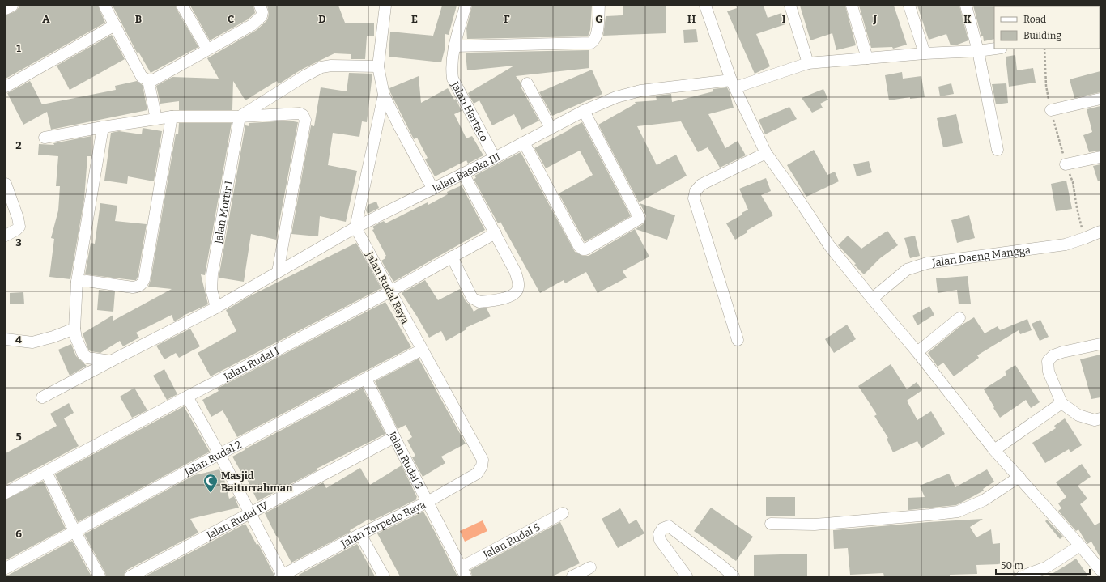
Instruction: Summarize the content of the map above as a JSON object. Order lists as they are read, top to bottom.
{
  "streets": {
    "street": [
      "Jalan Hartaco",
      "Jalan Basoka III",
      "Jalan Mortir I",
      "Jalan Daeng Mangga",
      "Jalan Rudal Raya",
      "Jalan Rudal I",
      "Jalan Rudal 2",
      "Jalan Rudal 3",
      "Jalan Rudal IV",
      "Jalan Torpedo Raya",
      "Jalan Rudal 5"
    ]
  },
  "crossings": [
    ["Jalan Hartaco", "Jalan Basoka III"],
    ["Jalan Basoka III", "Jalan Mortir I"],
    ["Jalan Basoka III", "Jalan Rudal Raya"],
    ["Jalan Rudal Raya", "Jalan Rudal I"],
    ["Jalan Rudal Raya", "Jalan Rudal 2"],
    ["Jalan Rudal Raya", "Jalan Torpedo Raya"],
    ["Jalan Rudal 2", "Jalan Rudal 3"],
    ["Jalan Rudal 3", "Jalan Rudal IV"],
    ["Jalan Rudal 3", "Jalan Torpedo Raya"],
    ["Jalan Rudal 3", "Jalan Rudal 5"]
  ],
  "places": {
    "mosque": ["Masjid Baiturrahman"]
  },
  "legend": ["Road", "Building"],
  "scale_bar": "50 m",
  "grid": {
    "columns": [
      "A",
      "B",
      "C",
      "D",
      "E",
      "F",
      "G",
      "H",
      "I",
      "J",
      "K"
    ],
    "rows": [
      "1",
      "2",
      "3",
      "4",
      "5",
      "6"
    ]
  }
}
